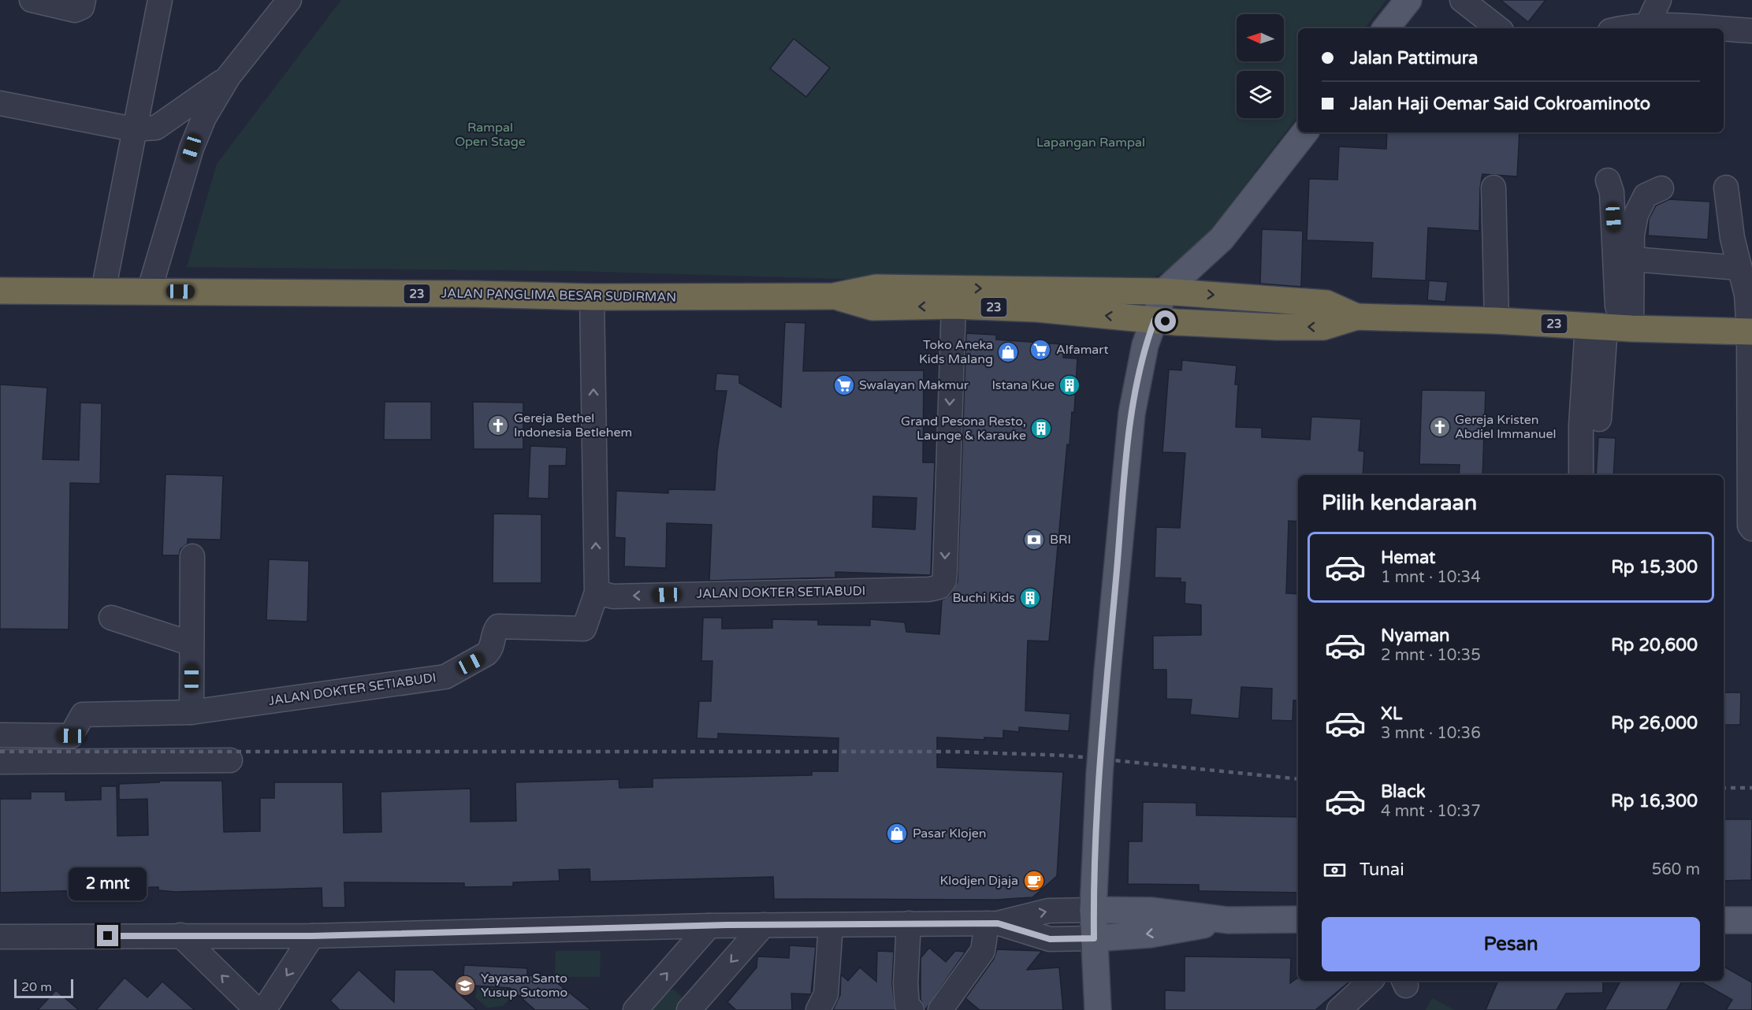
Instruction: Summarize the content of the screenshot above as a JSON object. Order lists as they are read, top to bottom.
{
  "streets": {
    "highway": ["23", "JALAN PANGLIMA BESAR SUDIRMAN"],
    "street": ["JALAN DOKTER SETIABUDI"]
  },
  "crossings": [
    ["JALAN PANGLIMA BESAR SUDIRMAN", "JALAN DOKTER SETIABUDI"]
  ],
  "parks": ["Rampal Open Stage", "Lapangan Rampal"],
  "places": {
    "supermarket": ["Alfamart", "Swalayan Makmur"],
    "shop": ["Toko Aneka Kids Malang", "Pasar Klojen"],
    "building": ["Istana Kue", "Grand Pesona Resto, Launge & Karauke", "Buchi Kids"],
    "church": ["Gereja Bethel Indonesia Betlehem", "Gereja Kristen Abdiel Immanuel"],
    "bank": ["BRI"],
    "cafe": ["Klodjen Djaja"],
    "school or university": ["Yayasan Santo Yusup Sutomo"]
  },
  "scale_bar": "20 m",
  "north": "left",
  "page": {
    "banner": ["Jalan Pattimura", "Jalan Haji Oemar Said Cokroaminoto"],
    "heading": "Pilih kendaraan",
    "list": [
      {
        "name": "Hemat",
        "note": "1 mnt · 10:34",
        "value": "Rp 15,300"
      },
      {
        "name": "Nyaman",
        "note": "2 mnt · 10:35",
        "value": "Rp 20,600"
      },
      {
        "name": "XL",
        "note": "3 mnt · 10:36",
        "value": "Rp 26,000"
      },
      {
        "name": "Black",
        "note": "4 mnt · 10:37",
        "value": "Rp 16,300"
      }
    ],
    "pay": ["Tunai", "560 m"],
    "bubble": "2 mnt",
    "buttons": "Pesan",
    "scale": "20 m"
  }
}
